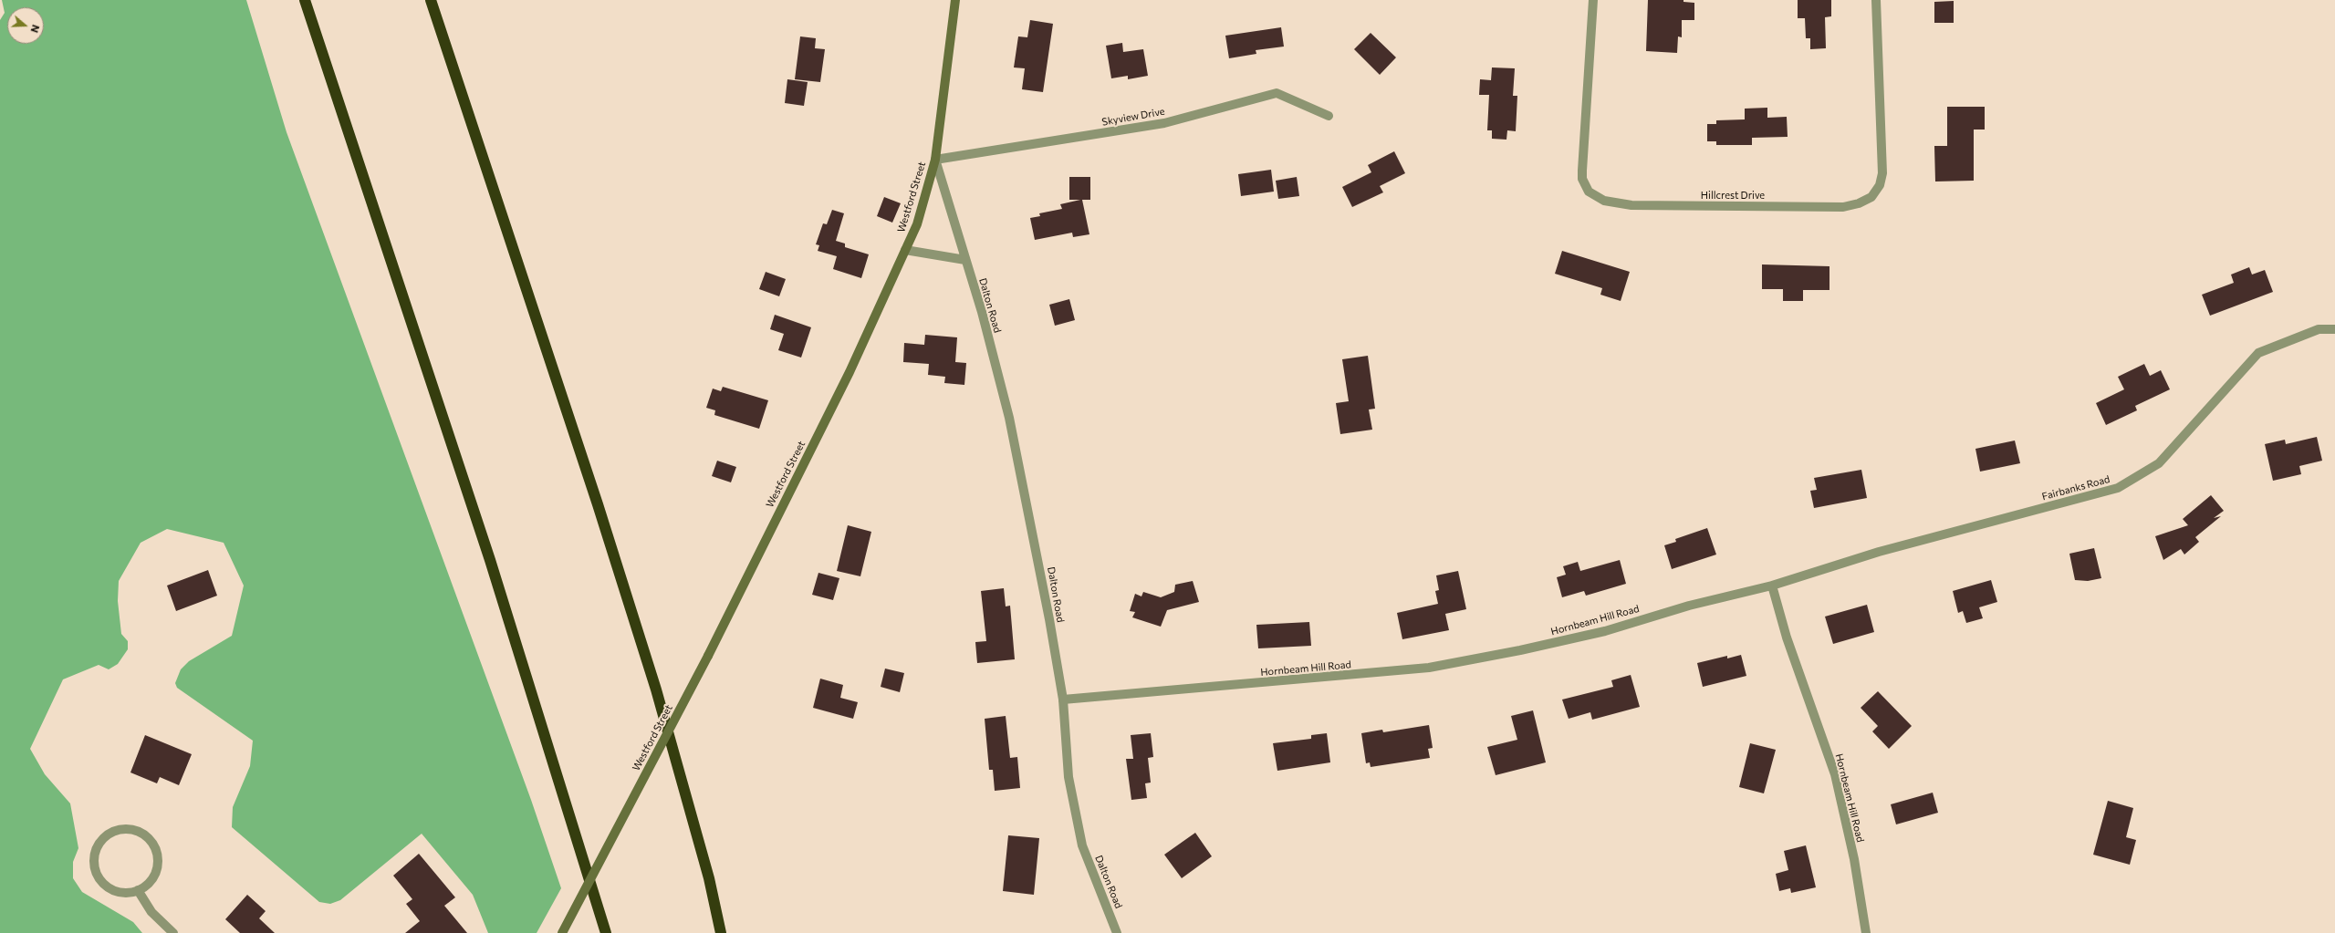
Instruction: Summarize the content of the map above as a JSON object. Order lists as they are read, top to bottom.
{
  "streets": {
    "main road": ["Westford Street"],
    "street": [
      "Skyview Drive",
      "Hillcrest Drive",
      "Dalton Road",
      "Fairbanks Road",
      "Hornbeam Hill Road"
    ]
  },
  "crossings": [
    ["Skyview Drive", "Westford Street"],
    ["Skyview Drive", "Dalton Road"],
    ["Westford Street", "Dalton Road"],
    ["Dalton Road", "Hornbeam Hill Road"],
    ["Fairbanks Road", "Hornbeam Hill Road"]
  ],
  "north": "right"
}
